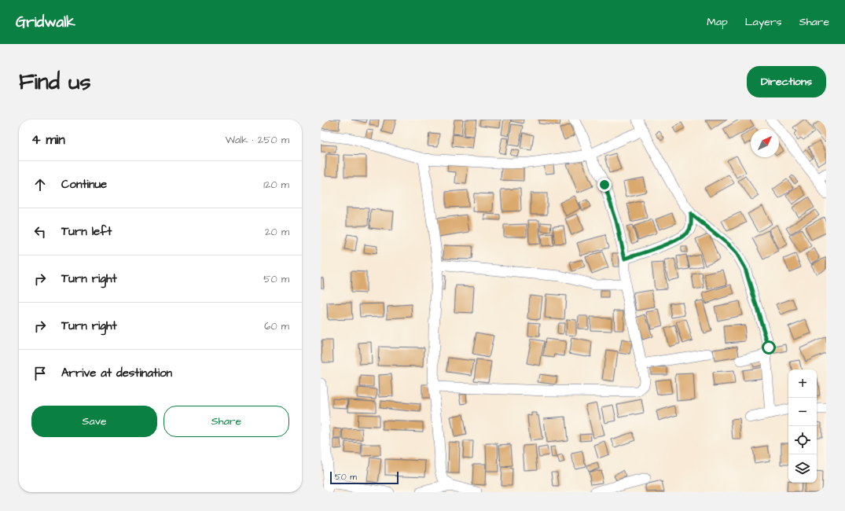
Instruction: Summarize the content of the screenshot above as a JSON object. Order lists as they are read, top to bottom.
{
  "scale_bar": "50 m",
  "north": "top right",
  "page": {
    "header": "Gridwalk",
    "nav": ["Map", "Layers", "Share"],
    "buttons": [
      "Directions",
      ["Save", "Share"]
    ],
    "title": "Find us",
    "heading": ["4 min", "Walk · 250 m"],
    "list": [
      ["Continue", "120 m"],
      ["Turn left", "20 m"],
      ["Turn right", "50 m"],
      ["Turn right", "60 m"],
      "Arrive at destination"
    ],
    "map_buttons": ["+", "−"],
    "scale": "50 m"
  }
}
